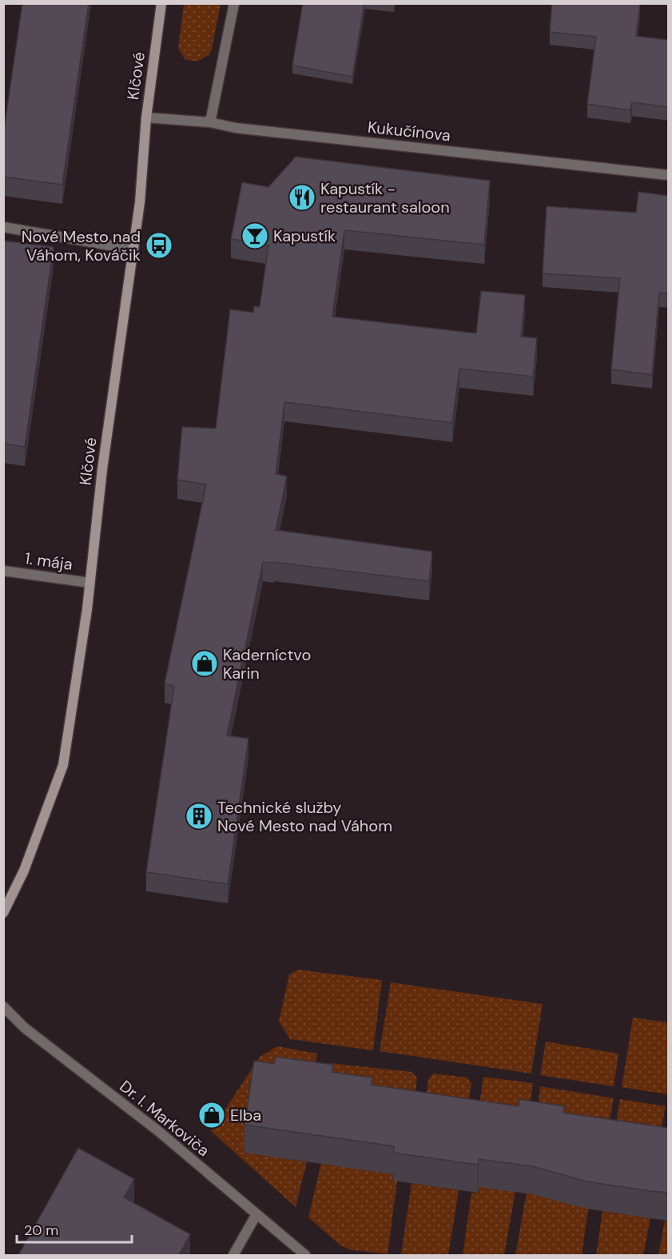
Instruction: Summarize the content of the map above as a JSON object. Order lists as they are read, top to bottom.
{
  "streets": {
    "main road": ["Klčové"],
    "street": ["Kukučínova", "1. mája", "Dr. I. Markoviča"]
  },
  "crossings": [
    ["Klčové", "Kukučínova"],
    ["Klčové", "1. mája"]
  ],
  "places": {
    "restaurant": ["Kapustík - restaurant saloon"],
    "bar": ["Kapustík"],
    "bus stop": ["Nové Mesto nad Váhom, Kováčik"],
    "shop": ["Kaderníctvo Karin", "Elba"],
    "building": ["Technické služby Nové Mesto nad Váhom"]
  },
  "scale_bar": "20 m"
}
